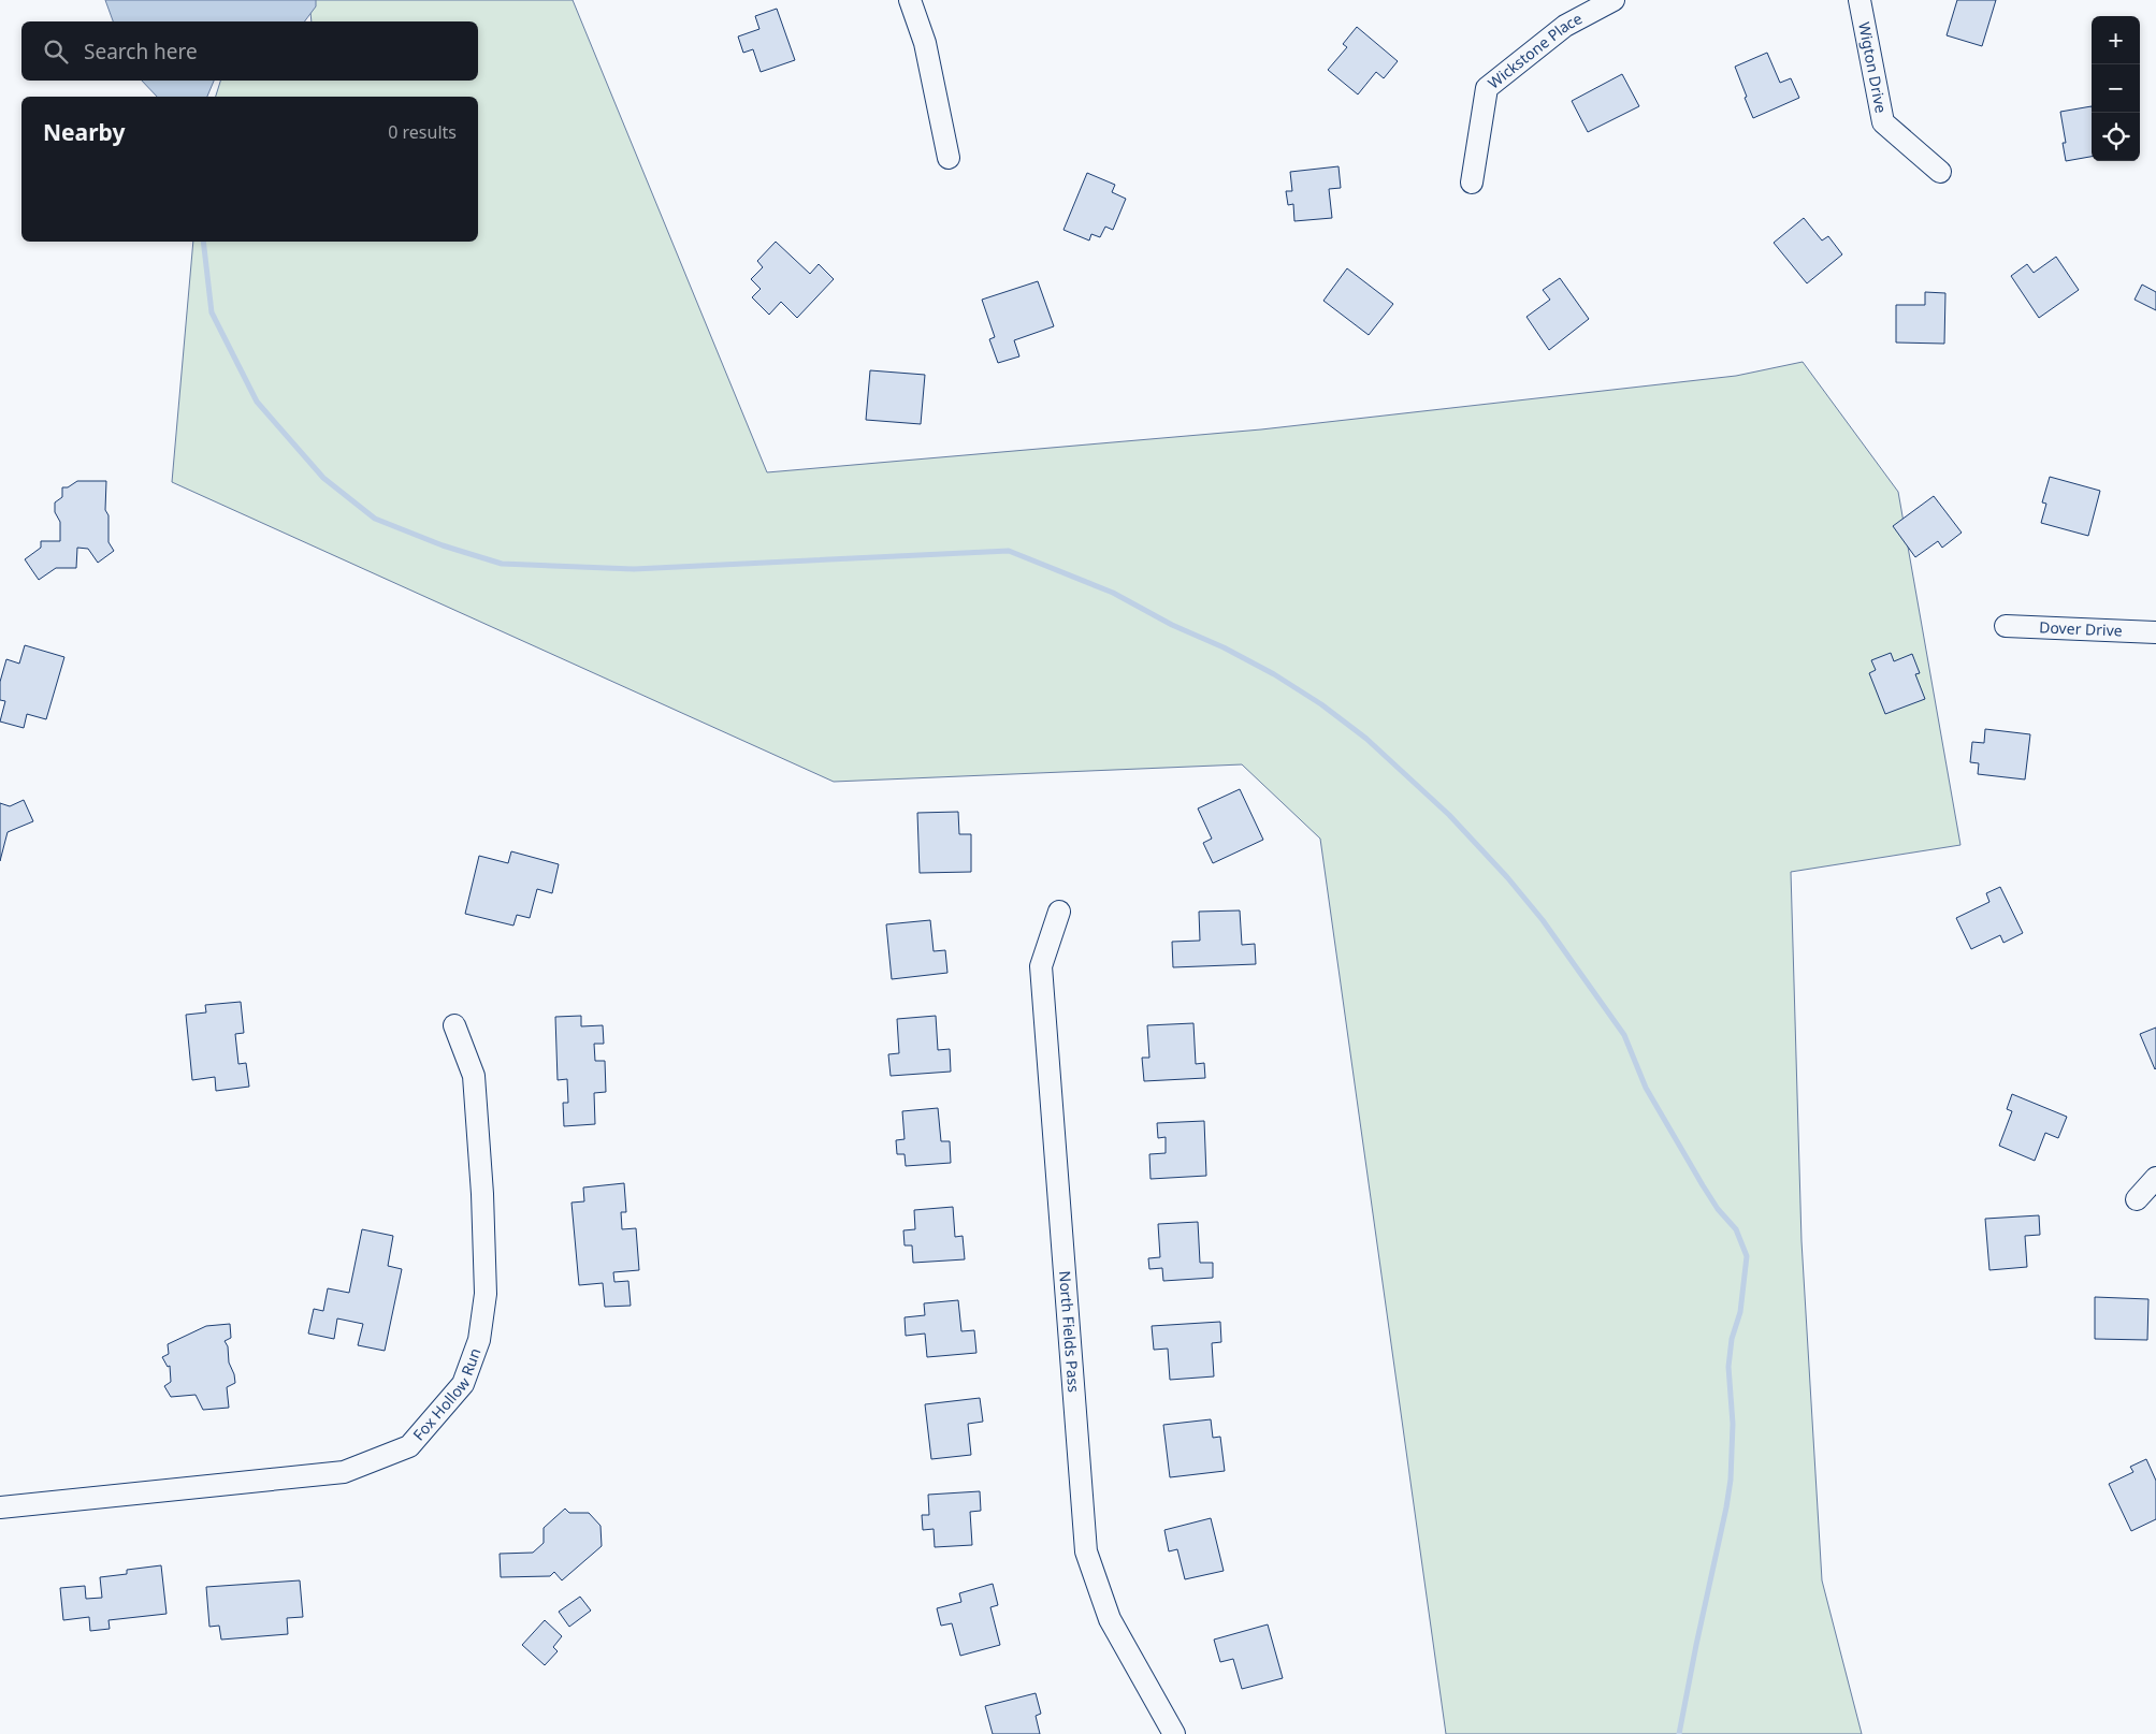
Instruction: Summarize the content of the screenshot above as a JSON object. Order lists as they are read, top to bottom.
{
  "streets": {
    "street": [
      "Wickstone Place",
      "Wigton Drive",
      "Dover Drive",
      "North Fields Pass",
      "Fox Hollow Run"
    ]
  },
  "page": {
    "map_buttons": ["+", "−"],
    "search": "Search here",
    "heading": ["Nearby", "0 results"]
  }
}
